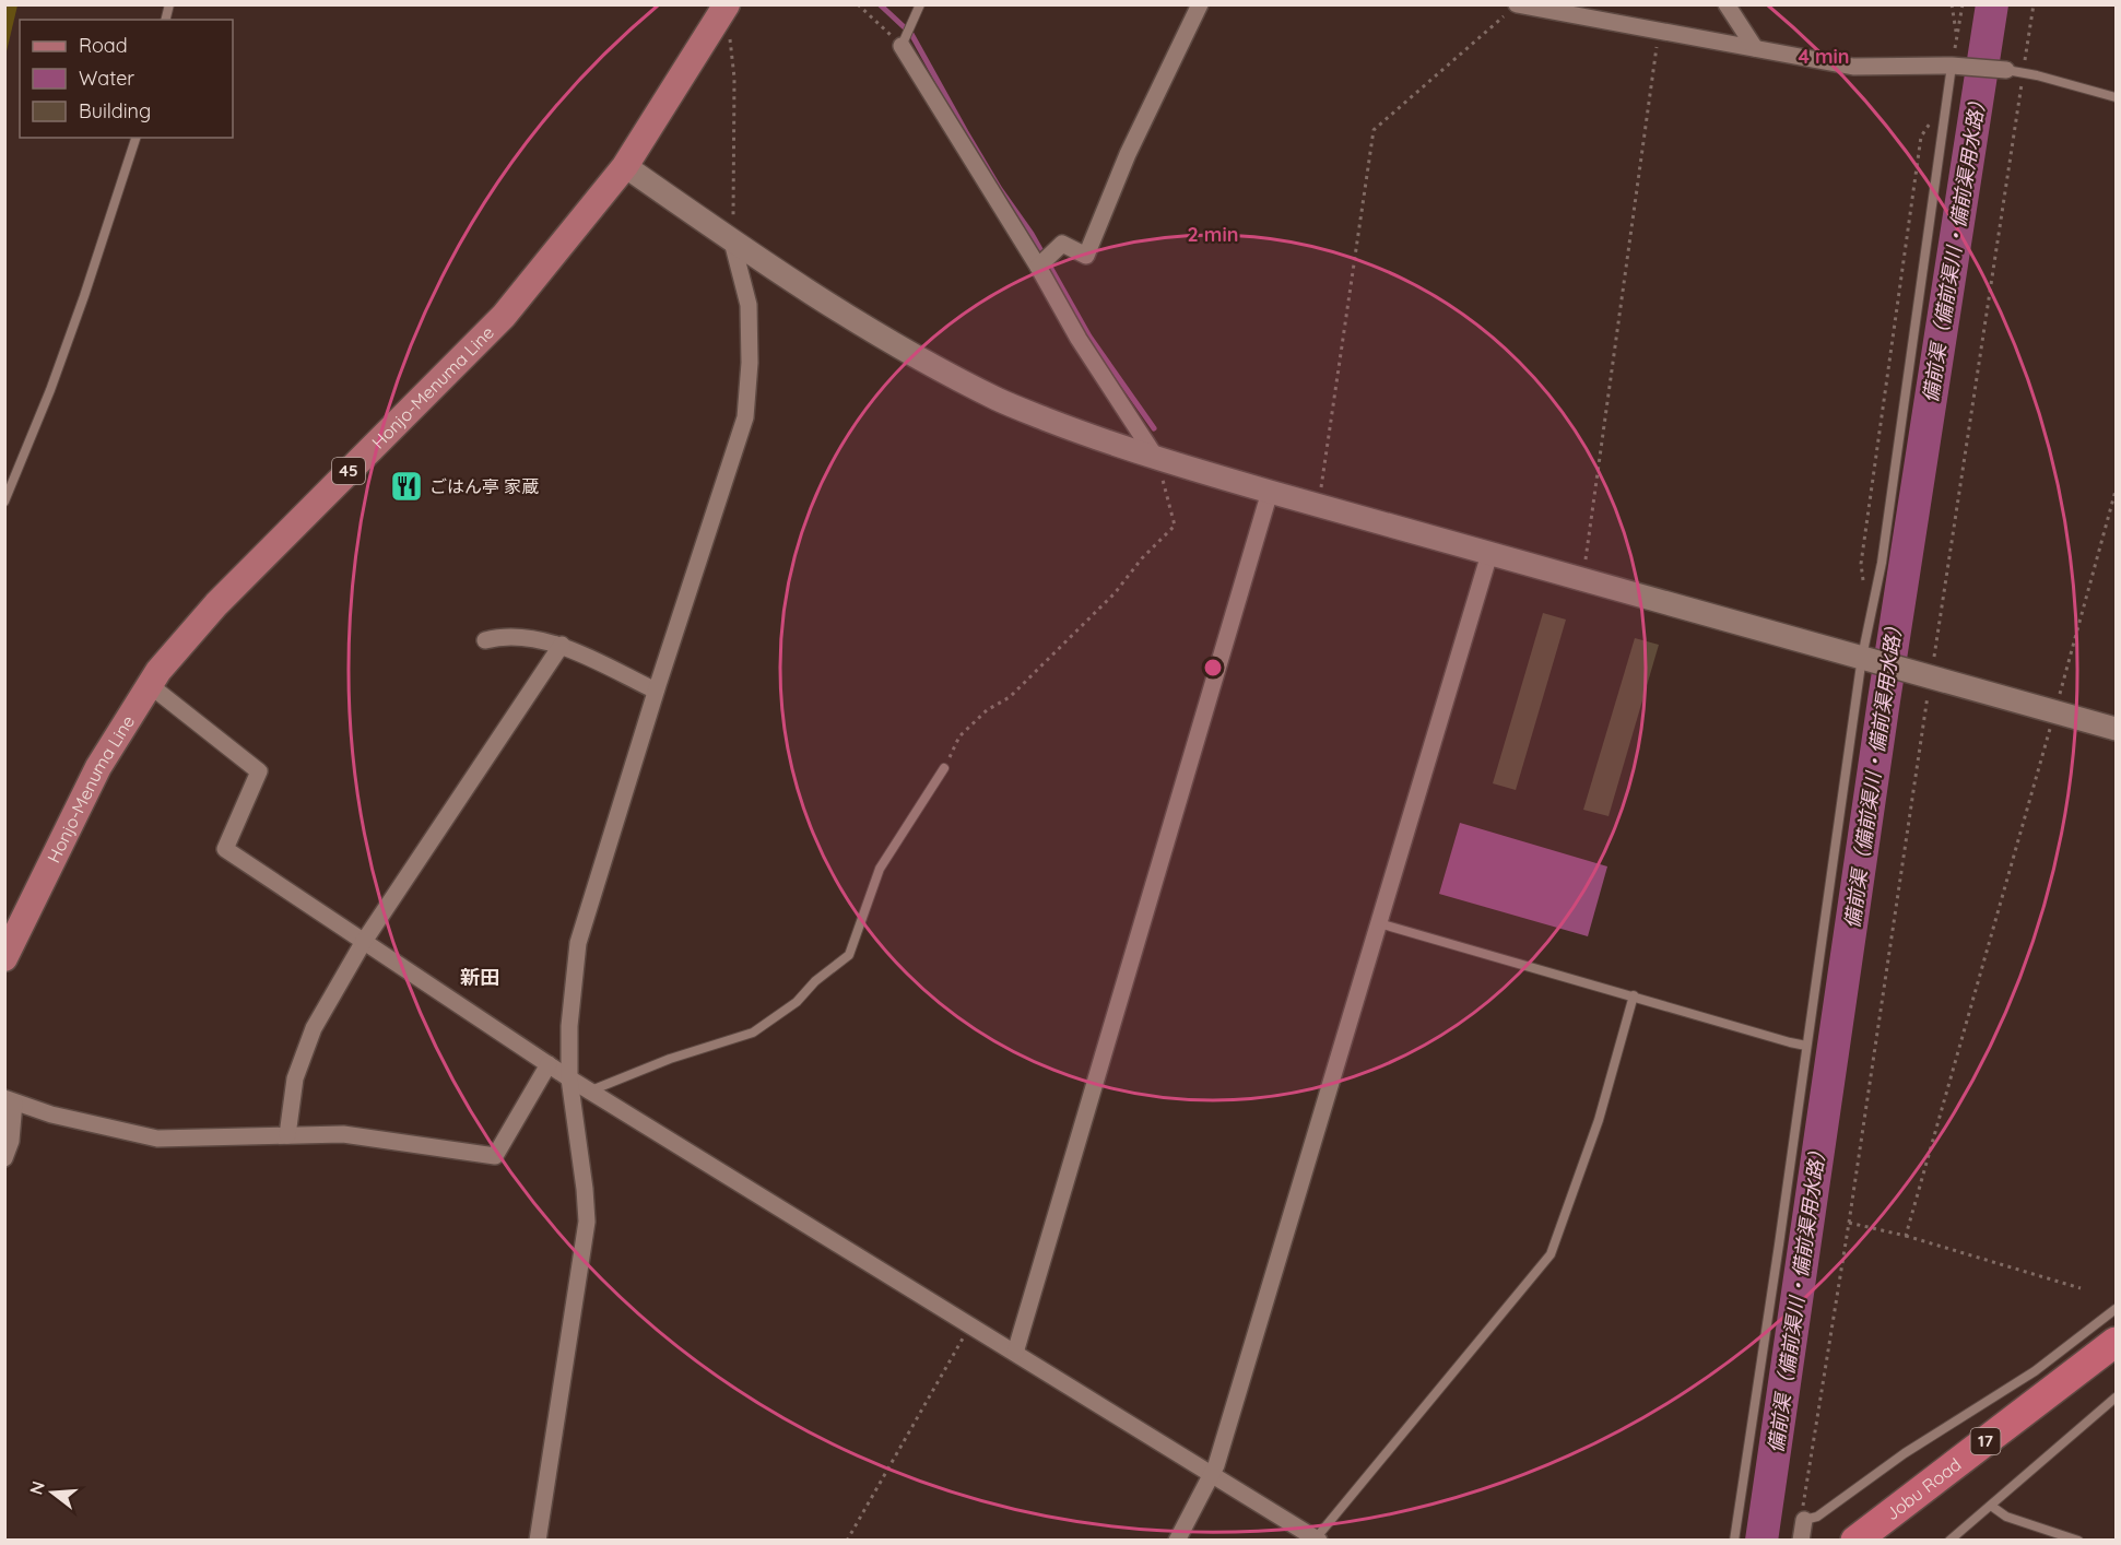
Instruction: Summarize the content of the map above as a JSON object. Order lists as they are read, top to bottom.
{
  "streets": {
    "highway": ["17", "Jobu Road"],
    "main road": ["Honjo-Menuma Line", "45"]
  },
  "districts": ["新田"],
  "water": ["備前渠（備前渠川・備前渠用水路）"],
  "places": {
    "restaurant": ["ごはん亭 家蔵"]
  },
  "legend": ["Road", "Water", "Building"],
  "north": "left",
  "rings": ["4 min", "2 min"]
}
